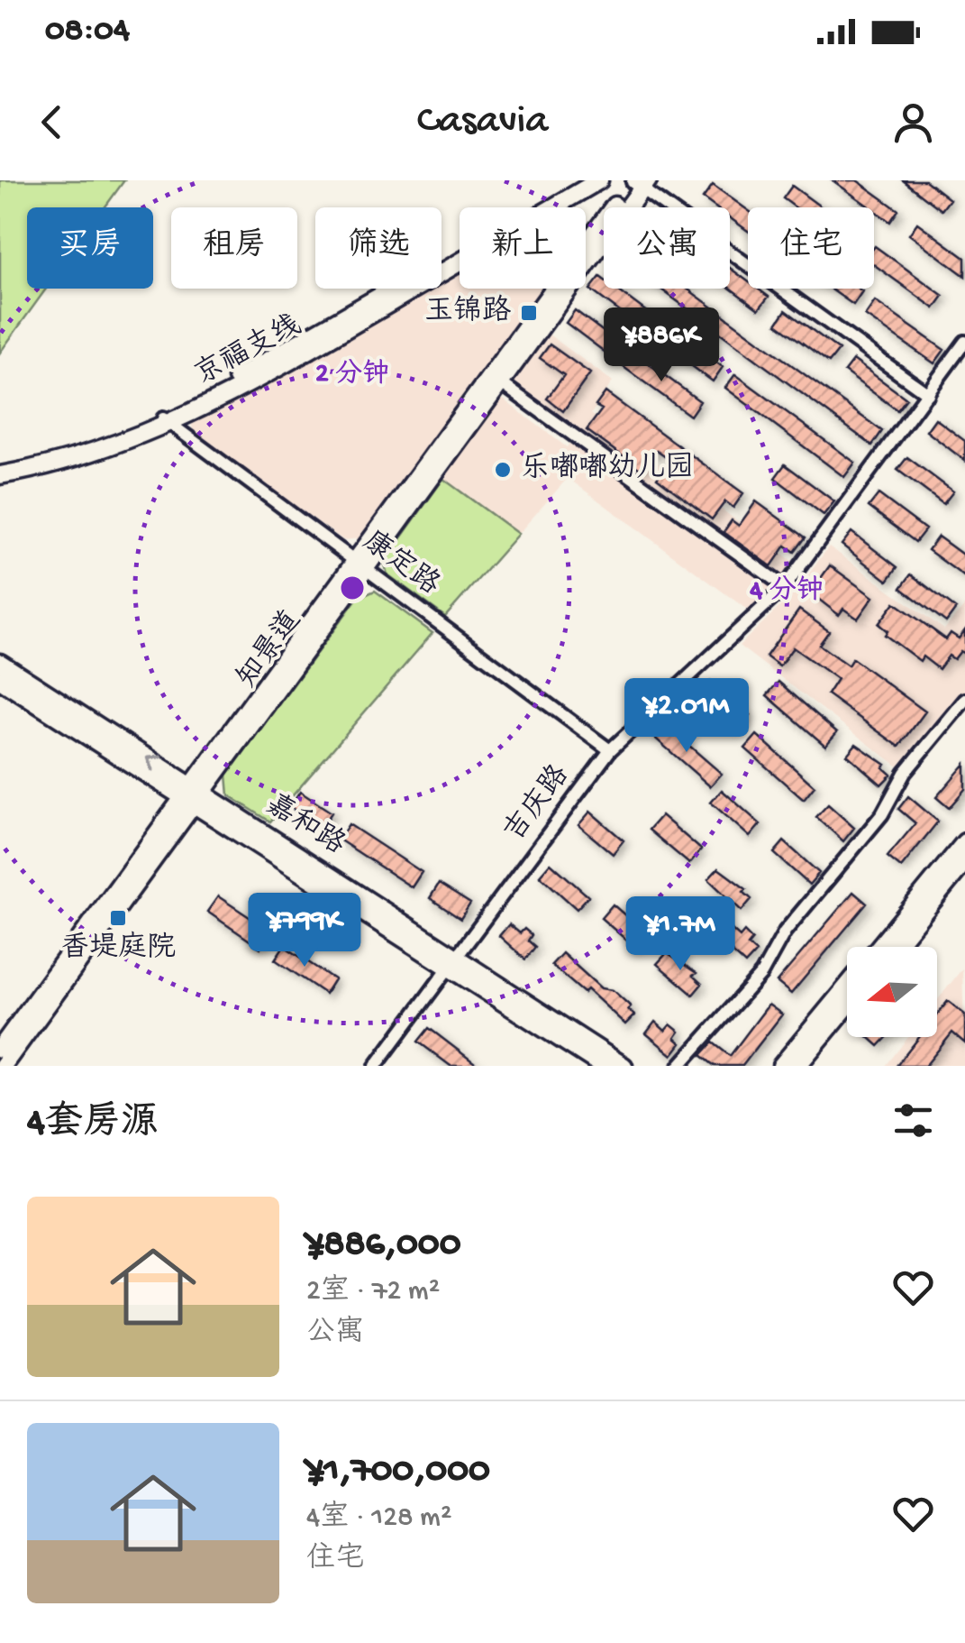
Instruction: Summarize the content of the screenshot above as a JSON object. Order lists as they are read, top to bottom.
{
  "streets": {
    "main road": ["京福支线", "知景道", "嘉和路"],
    "street": ["康定路", "吉庆路"]
  },
  "crossings": [
    ["京福支线", "康定路"],
    ["康定路", "知景道"],
    ["康定路", "吉庆路"],
    ["知景道", "嘉和路"],
    ["吉庆路", "嘉和路"]
  ],
  "places": {
    "transit": ["玉锦路", "香堤庭院"],
    "other": ["乐嘟嘟幼儿园"]
  },
  "north": "left",
  "page": {
    "status": "08:04",
    "header": "Casavia",
    "chip": [
      "买房",
      "租房",
      "筛选",
      "新上",
      "公寓",
      "住宅"
    ],
    "price": [
      "¥886K",
      "¥2.01M",
      "¥799K",
      "¥1.7M"
    ],
    "heading": "4套房源",
    "list": [
      {
        "name": "¥886,000",
        "note": "2室 · 72 m² · 公寓"
      },
      {
        "name": "¥1,700,000",
        "note": "4室 · 128 m² · 住宅"
      }
    ]
  },
  "rings": ["2 分钟", "4 分钟"]
}
